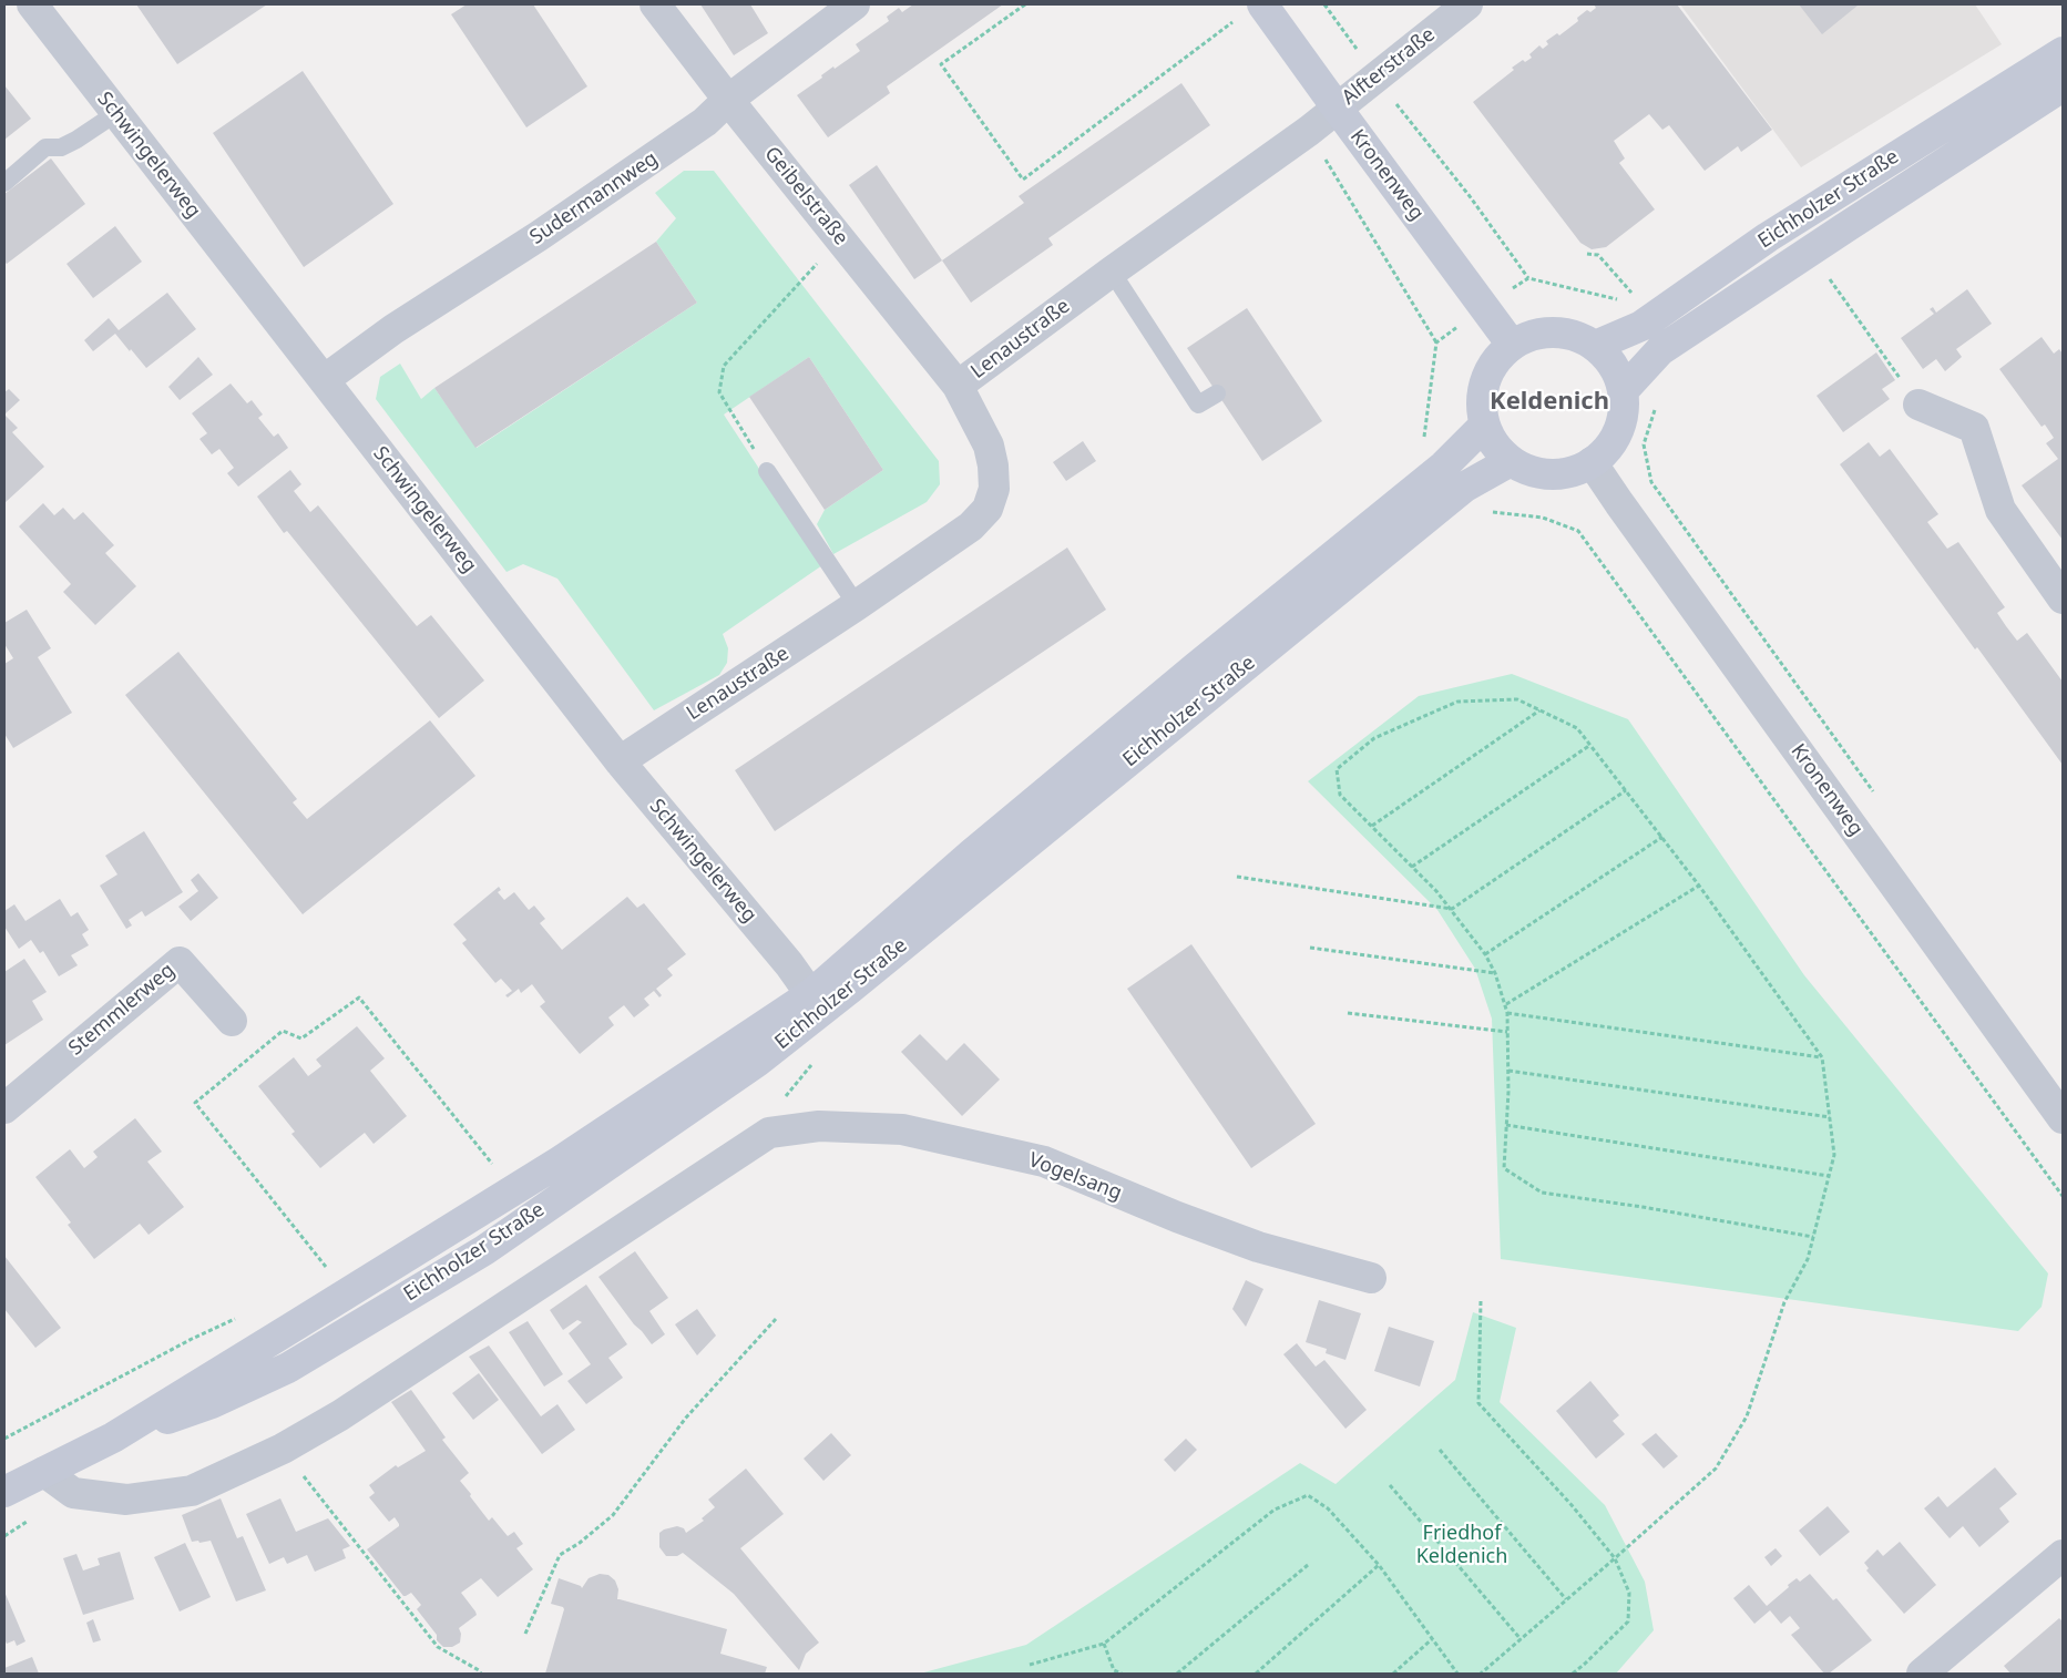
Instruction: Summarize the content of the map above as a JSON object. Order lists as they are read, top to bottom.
{
  "streets": {
    "main road": ["Kronenweg", "Eichholzer Straße"],
    "street": [
      "Alfterstraße",
      "Schwingelerweg",
      "Geibelstraße",
      "Sudermannweg",
      "Lenaustraße",
      "Stemmlerweg",
      "Vogelsang"
    ]
  },
  "crossings": [
    ["Alfterstraße", "Kronenweg"],
    ["Alfterstraße", "Lenaustraße"],
    ["Schwingelerweg", "Sudermannweg"],
    ["Schwingelerweg", "Eichholzer Straße"],
    ["Schwingelerweg", "Lenaustraße"],
    ["Kronenweg", "Eichholzer Straße"],
    ["Kronenweg", "Lenaustraße"],
    ["Geibelstraße", "Sudermannweg"],
    ["Geibelstraße", "Lenaustraße"]
  ],
  "districts": ["Keldenich"],
  "parks": ["Friedhof Keldenich"]
}
